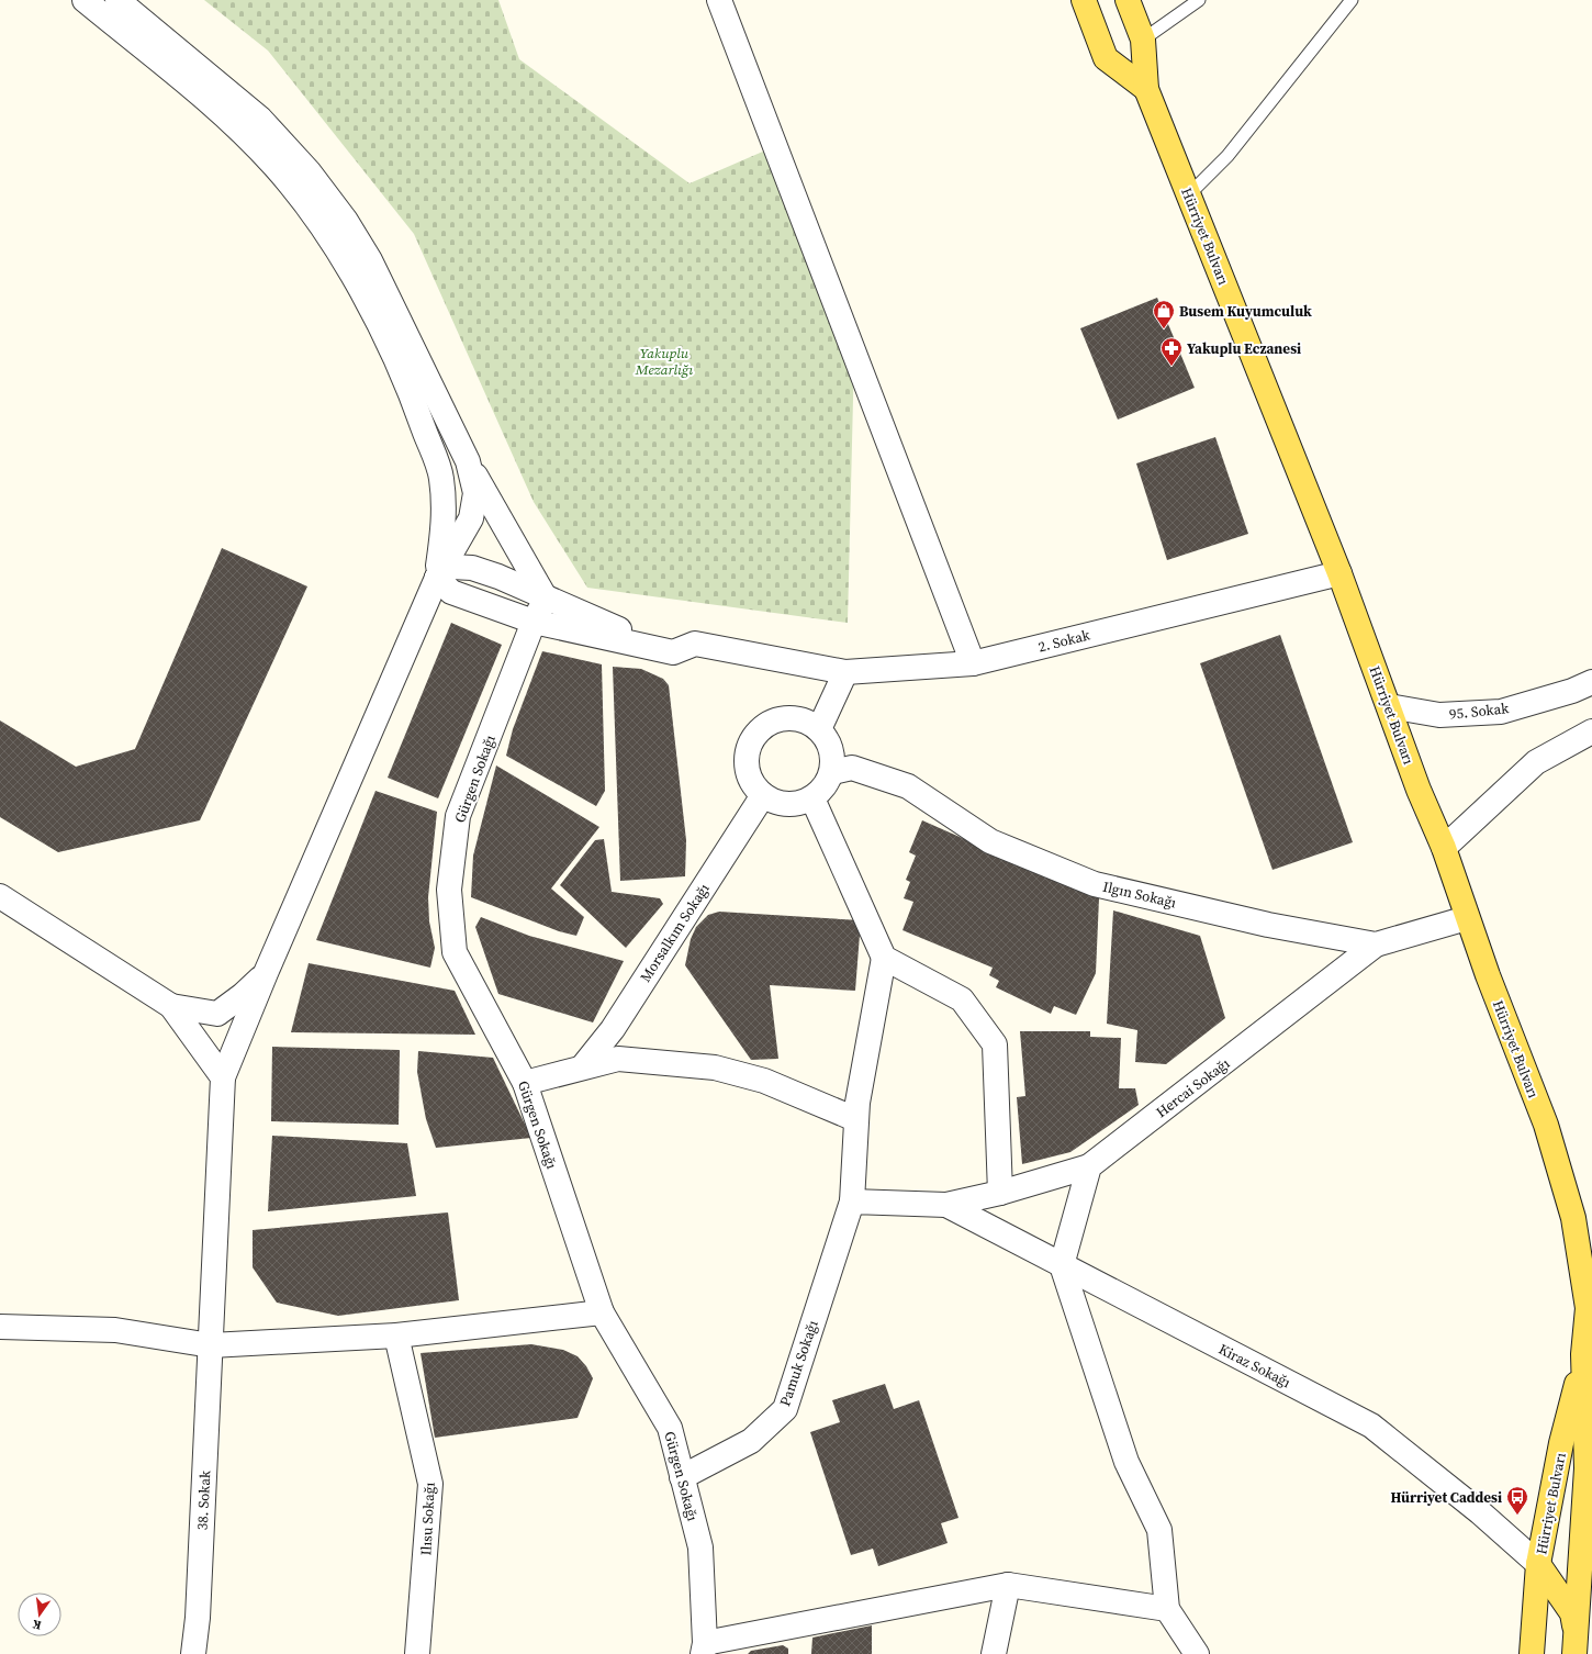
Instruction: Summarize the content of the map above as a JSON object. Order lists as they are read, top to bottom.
{
  "streets": {
    "main road": ["Hürriyet Bulvarı"],
    "street": [
      "2. Sokak",
      "95. Sokak",
      "Gürgen Sokağı",
      "Ilgın Sokağı",
      "Morsalkım Sokağı",
      "Hercai Sokağı",
      "Pamuk Sokağı",
      "Kiraz Sokağı",
      "38. Sokak",
      "Ilısu Sokağı"
    ]
  },
  "crossings": [
    ["Hürriyet Bulvarı", "2. Sokak"],
    ["Hürriyet Bulvarı", "95. Sokak"],
    ["Hürriyet Bulvarı", "Ilgın Sokağı"],
    ["Hürriyet Bulvarı", "Kiraz Sokağı"],
    ["Gürgen Sokağı", "Pamuk Sokağı"],
    ["Ilgın Sokağı", "Morsalkım Sokağı"],
    ["Ilgın Sokağı", "Hercai Sokağı"]
  ],
  "parks": ["Yakuplu Mezarlığı"],
  "places": {
    "shop": ["Busem Kuyumculuk"],
    "pharmacy": ["Yakuplu Eczanesi"],
    "bus stop": ["Hürriyet Caddesi"]
  },
  "north": "bottom"
}
